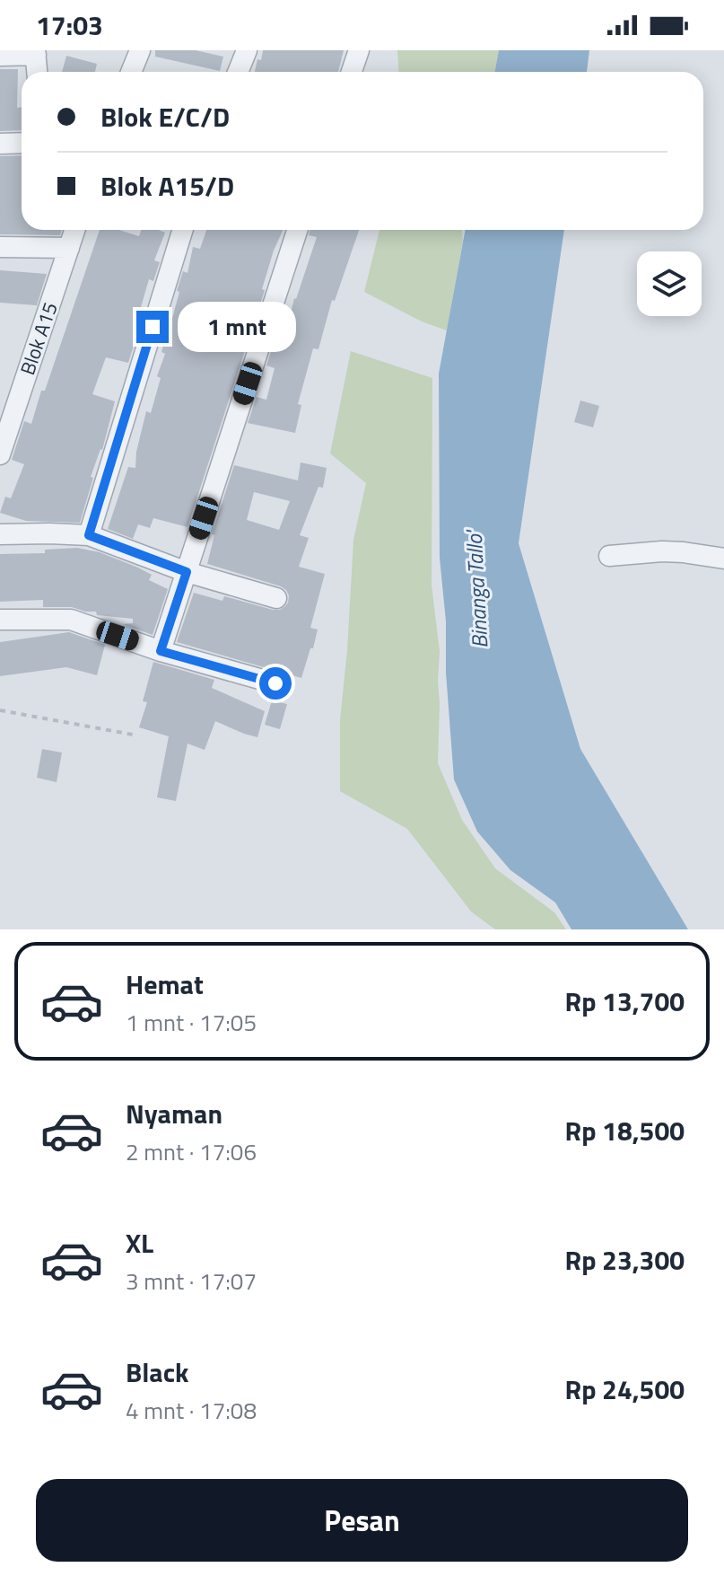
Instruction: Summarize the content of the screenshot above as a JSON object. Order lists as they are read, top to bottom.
{
  "streets": {
    "street": ["Blok A15"]
  },
  "water": ["Binanga Tallo'"],
  "page": {
    "status": "17:03",
    "banner": ["Blok E/C/D", "Blok A15/D"],
    "bubble": "1 mnt",
    "list": [
      {
        "name": "Hemat",
        "note": "1 mnt · 17:05",
        "value": "Rp 13,700"
      },
      {
        "name": "Nyaman",
        "note": "2 mnt · 17:06",
        "value": "Rp 18,500"
      },
      {
        "name": "XL",
        "note": "3 mnt · 17:07",
        "value": "Rp 23,300"
      },
      {
        "name": "Black",
        "note": "4 mnt · 17:08",
        "value": "Rp 24,500"
      }
    ],
    "buttons": "Pesan"
  }
}
